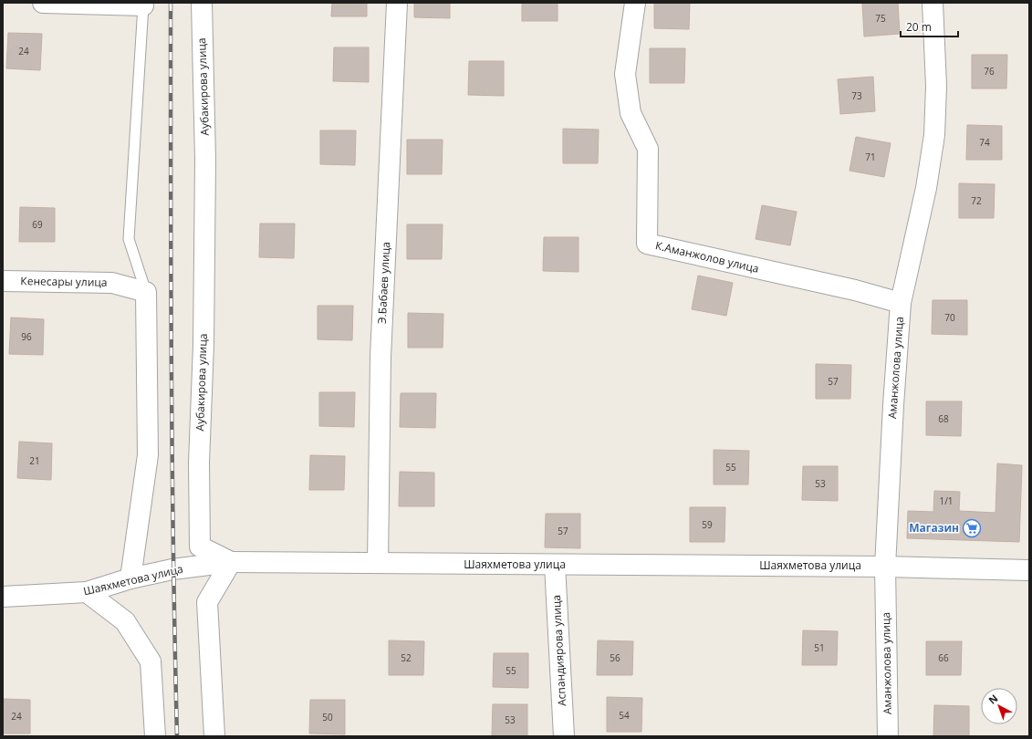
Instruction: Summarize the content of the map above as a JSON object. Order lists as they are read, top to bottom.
{
  "streets": {
    "street": [
      "Аубакирова улица",
      "К.Аманжолов улица",
      "Кенесары улица",
      "Э.Бабаев улица",
      "Аманжолова улица",
      "Шаяхметова улица",
      "Аспандиярова улица"
    ]
  },
  "crossings": [
    ["Аубакирова улица", "Шаяхметова улица"],
    ["К.Аманжолов улица", "Аманжолова улица"],
    ["Э.Бабаев улица", "Шаяхметова улица"],
    ["Аманжолова улица", "Шаяхметова улица"],
    ["Шаяхметова улица", "Аспандиярова улица"]
  ],
  "places": {
    "supermarket": ["Магазин"]
  },
  "house_numbers": [
    "75",
    "24",
    "76",
    "73",
    "74",
    "71",
    "72",
    "69",
    "70",
    "96",
    "57",
    "68",
    "21",
    "55",
    "53",
    "1/1",
    "59",
    "57",
    "51",
    "52",
    "56",
    "66",
    "55",
    "54",
    "24",
    "50",
    "53"
  ],
  "scale_bar": "20 m",
  "north": "top left"
}
